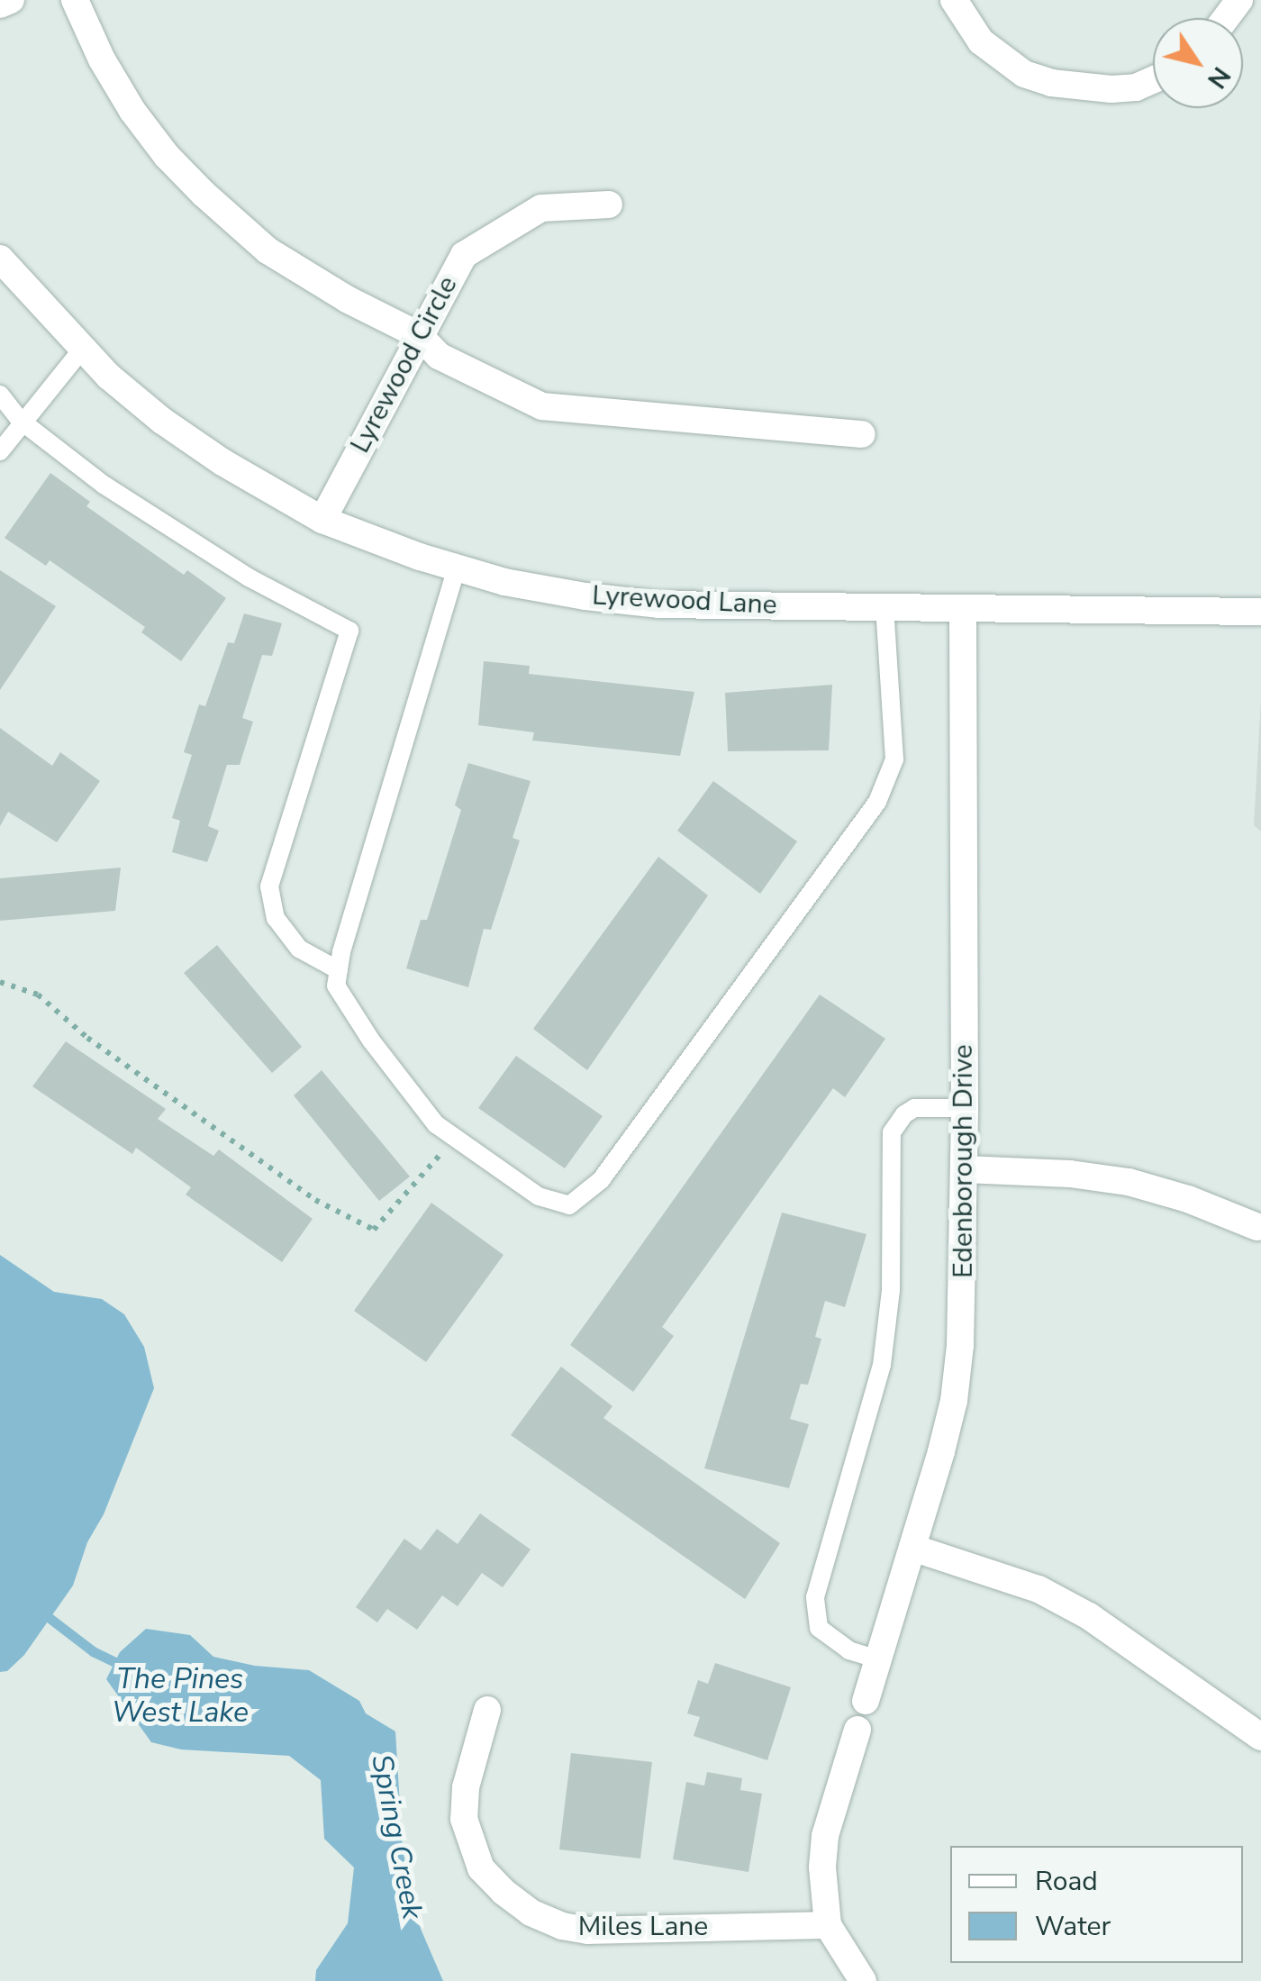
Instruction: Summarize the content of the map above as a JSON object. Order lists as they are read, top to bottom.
{
  "streets": {
    "street": [
      "Lyrewood Circle",
      "Lyrewood Lane",
      "Edenborough Drive",
      "Miles Lane"
    ]
  },
  "crossings": [
    ["Lyrewood Circle", "Lyrewood Lane"],
    ["Lyrewood Lane", "Edenborough Drive"]
  ],
  "water": ["The Pines West Lake", "Spring Creek"],
  "legend": ["Road", "Water"],
  "north": "bottom right"
}
